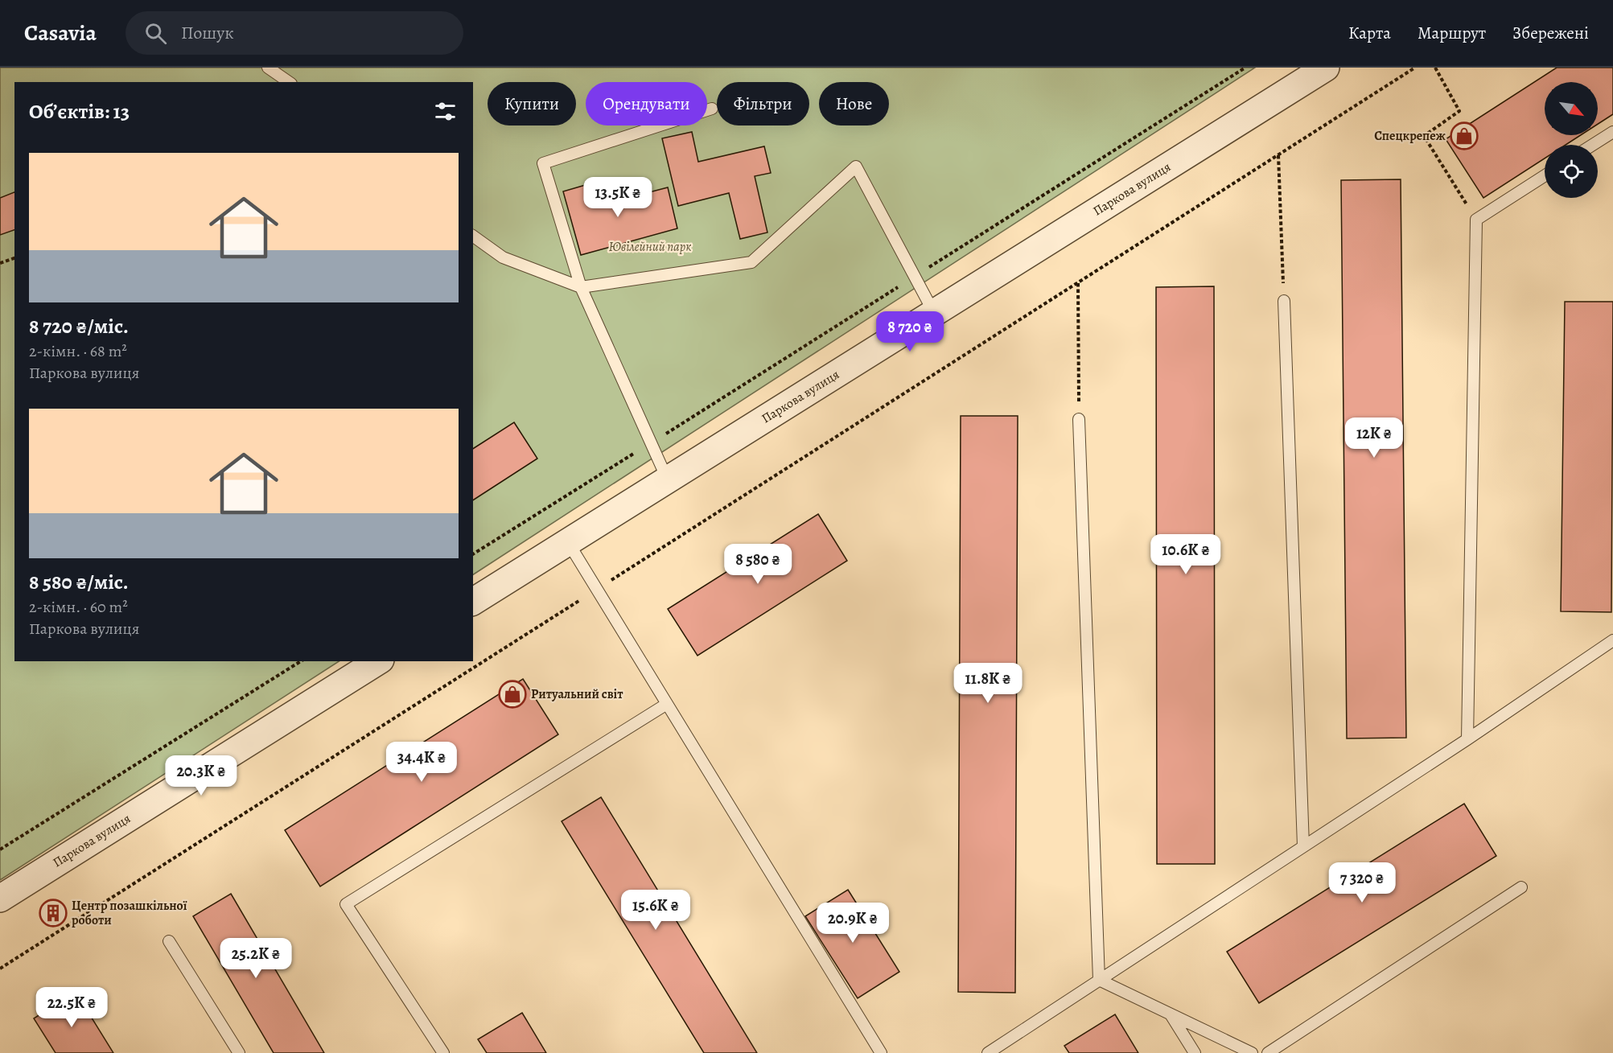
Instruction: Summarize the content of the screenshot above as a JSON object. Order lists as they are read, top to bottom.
{
  "streets": {
    "street": ["Паркова вулиця"]
  },
  "parks": ["Ювілейний парк"],
  "places": {
    "shop": ["Спецкрепеж", "Ритуальний світ"],
    "building": ["Центр позашкільної роботи"]
  },
  "north": "bottom right",
  "page": {
    "header": "Casavia",
    "search": "Пошук",
    "nav": ["Карта", "Маршрут", "Збережені"],
    "chip": [
      "Купити",
      "Орендувати",
      "Фільтри",
      "Нове"
    ],
    "heading": "Об’єктів: 13",
    "list": [
      {
        "name": "8 720 ₴/міс.",
        "note": "2-кімн. · 68 m² · Паркова вулиця"
      },
      {
        "name": "8 580 ₴/міс.",
        "note": "2-кімн. · 60 m² · Паркова вулиця"
      }
    ],
    "price": [
      "13.5K ₴",
      "8 720 ₴",
      "12K ₴",
      "10.6K ₴",
      "8 580 ₴",
      "11.8K ₴",
      "34.4K ₴",
      "20.3K ₴",
      "7 320 ₴",
      "15.6K ₴",
      "20.9K ₴",
      "25.2K ₴",
      "22.5K ₴"
    ]
  }
}
